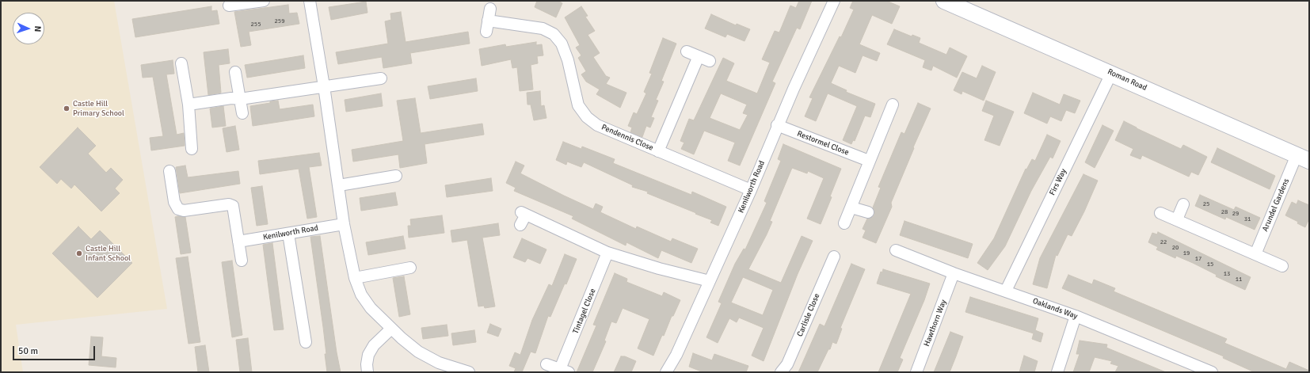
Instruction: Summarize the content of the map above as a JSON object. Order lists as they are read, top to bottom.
{
  "streets": {
    "street": [
      "Roman Road",
      "Pendennis Close",
      "Restormel Close",
      "Firs Way",
      "Kenilworth Road",
      "Arundel Gardens",
      "Oaklands Way",
      "Tintagel Close",
      "Carlisle Close",
      "Hawthorn Way"
    ]
  },
  "crossings": [
    ["Roman Road", "Firs Way"],
    ["Roman Road", "Arundel Gardens"],
    ["Pendennis Close", "Kenilworth Road"],
    ["Restormel Close", "Kenilworth Road"],
    ["Firs Way", "Oaklands Way"],
    ["Oaklands Way", "Hawthorn Way"]
  ],
  "places": ["Castle Hill Primary School", "Castle Hill Infant School"],
  "house_numbers": [
    "259",
    "255",
    "25",
    "28",
    "29",
    "31",
    "22",
    "20",
    "19",
    "17",
    "15",
    "13",
    "11"
  ],
  "scale_bar": "50 m",
  "north": "right"
}
